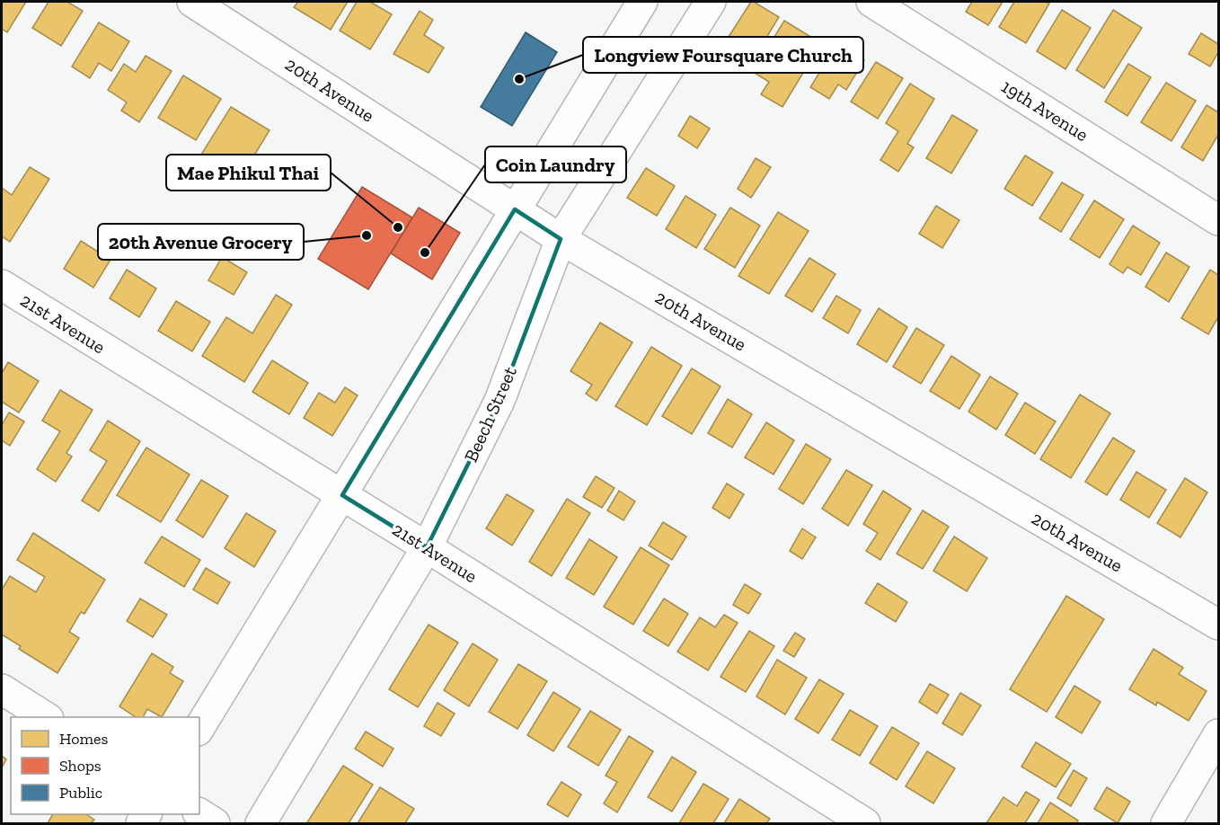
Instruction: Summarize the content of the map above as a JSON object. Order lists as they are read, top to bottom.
{
  "streets": {
    "street": [
      "20th Avenue",
      "19th Avenue",
      "21st Avenue",
      "Beech Street"
    ]
  },
  "crossings": [
    ["20th Avenue", "Beech Street"],
    ["21st Avenue", "Beech Street"]
  ],
  "places": [
    "Longview Foursquare Church",
    "Mae Phikul Thai",
    "20th Avenue Grocery",
    "Coin Laundry"
  ],
  "legend": ["Homes", "Shops", "Public"]
}
